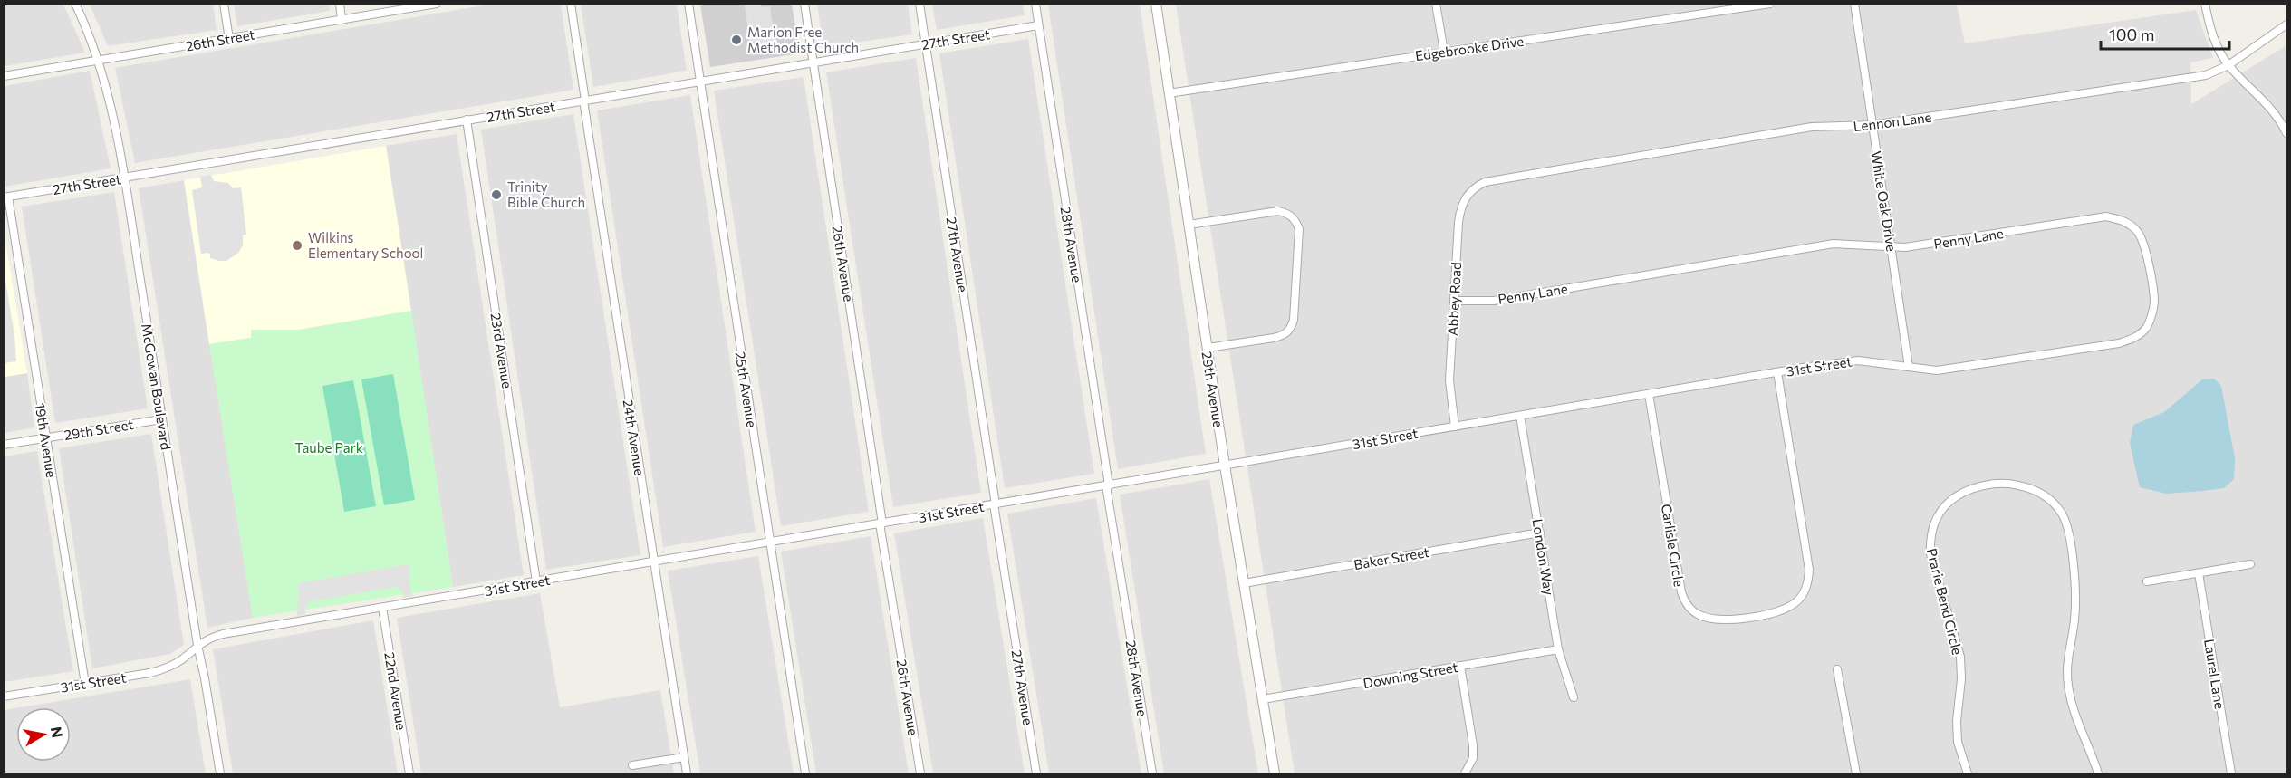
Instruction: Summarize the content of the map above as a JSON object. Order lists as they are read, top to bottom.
{
  "streets": {
    "street": [
      "27th Street",
      "26th Street",
      "Edgebrooke Drive",
      "Lennon Lane",
      "White Oak Drive",
      "Penny Lane",
      "28th Avenue",
      "27th Avenue",
      "26th Avenue",
      "Abbey Road",
      "23rd Avenue",
      "31st Street",
      "McGowan Boulevard",
      "25th Avenue",
      "29th Avenue",
      "29th Street",
      "24th Avenue",
      "19th Avenue",
      "Carlisle Circle",
      "London Way",
      "Baker Street",
      "Prarie Bend Circle",
      "Laurel Lane",
      "Downing Street",
      "22nd Avenue"
    ]
  },
  "crossings": [
    ["27th Street", "28th Avenue"],
    ["27th Street", "27th Avenue"],
    ["27th Street", "26th Avenue"],
    ["27th Street", "23rd Avenue"],
    ["27th Street", "McGowan Boulevard"],
    ["27th Street", "25th Avenue"],
    ["27th Street", "24th Avenue"],
    ["27th Street", "19th Avenue"],
    ["26th Street", "McGowan Boulevard"],
    ["Edgebrooke Drive", "29th Avenue"],
    ["Lennon Lane", "White Oak Drive"],
    ["Lennon Lane", "Abbey Road"],
    ["White Oak Drive", "Penny Lane"],
    ["White Oak Drive", "31st Street"],
    ["Penny Lane", "Abbey Road"],
    ["Penny Lane", "31st Street"],
    ["28th Avenue", "31st Street"],
    ["27th Avenue", "31st Street"],
    ["26th Avenue", "31st Street"],
    ["Abbey Road", "31st Street"],
    ["23rd Avenue", "31st Street"],
    ["31st Street", "McGowan Boulevard"],
    ["31st Street", "25th Avenue"],
    ["31st Street", "29th Avenue"],
    ["31st Street", "24th Avenue"],
    ["31st Street", "19th Avenue"],
    ["31st Street", "Carlisle Circle"],
    ["31st Street", "London Way"],
    ["31st Street", "22nd Avenue"],
    ["McGowan Boulevard", "29th Street"],
    ["29th Avenue", "Baker Street"],
    ["29th Avenue", "Downing Street"],
    ["29th Street", "19th Avenue"],
    ["London Way", "Baker Street"],
    ["London Way", "Downing Street"]
  ],
  "parks": ["Taube Park"],
  "places": ["Marion Free Methodist Church", "Trinity Bible Church", "Wilkins Elementary School"],
  "scale_bar": "100 m",
  "north": "right"
}
